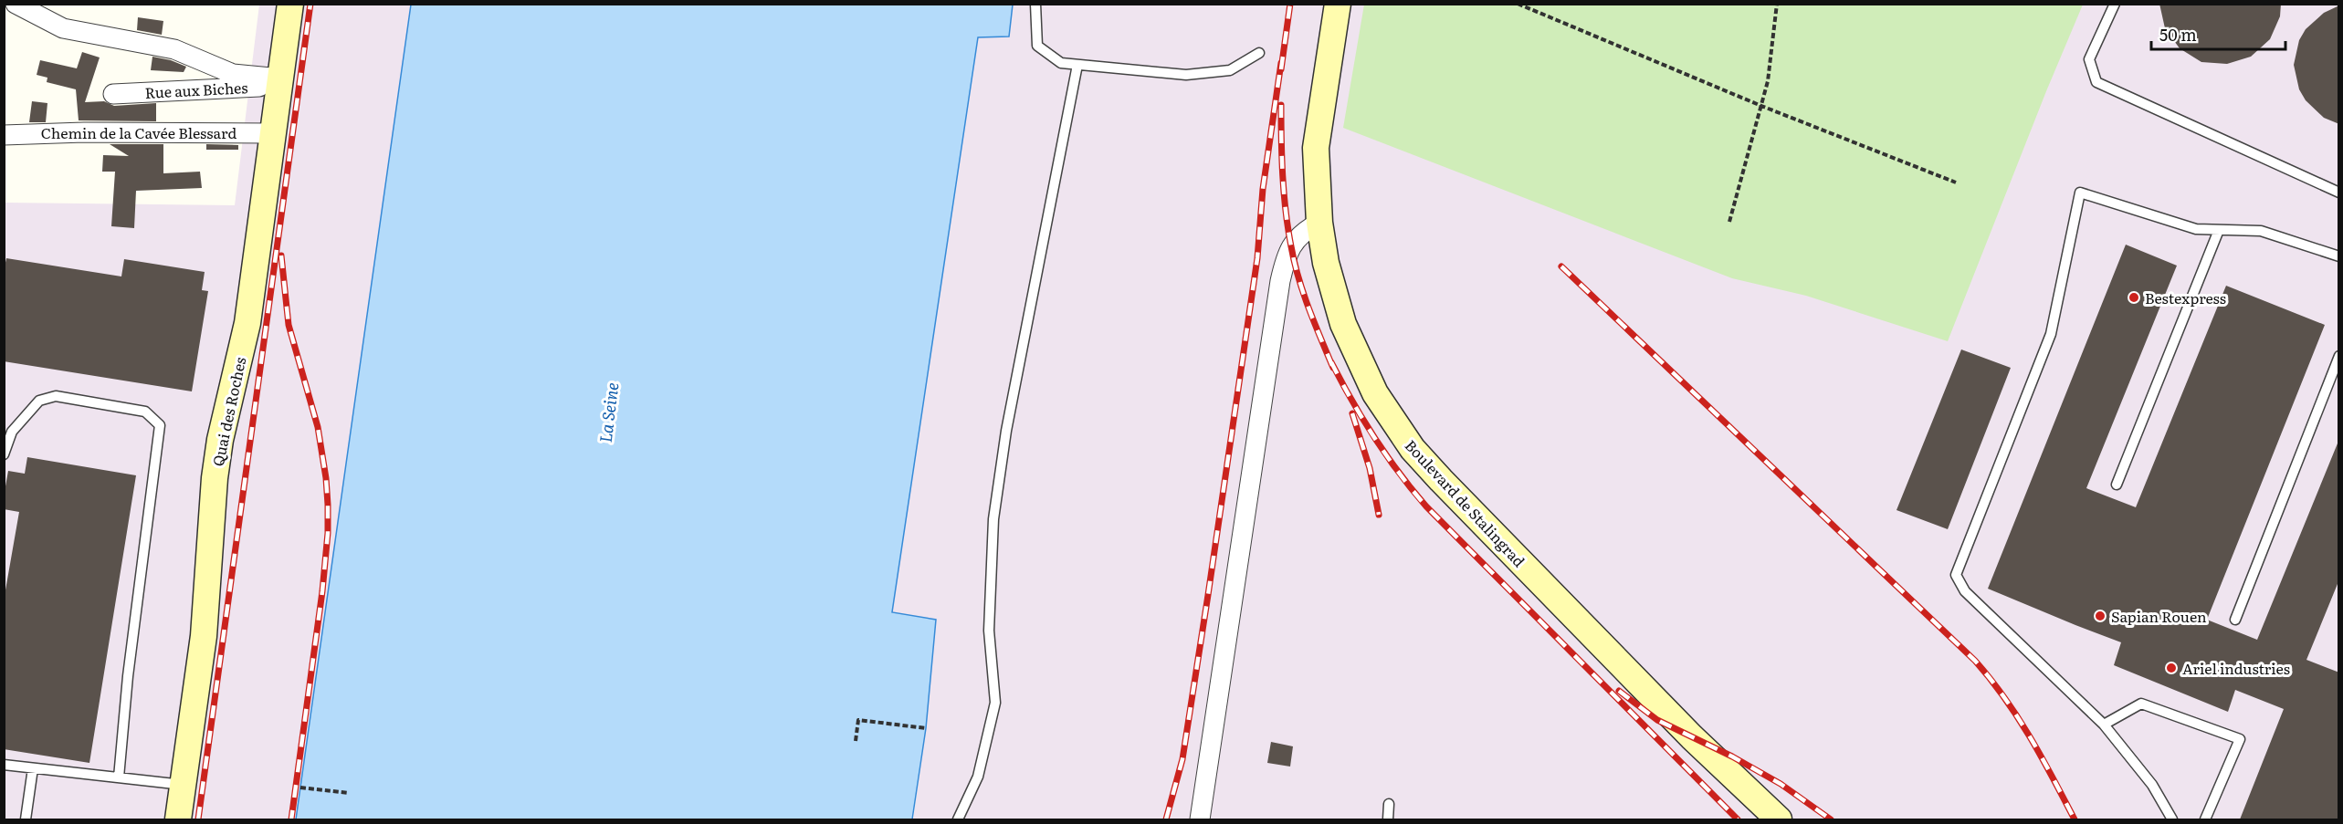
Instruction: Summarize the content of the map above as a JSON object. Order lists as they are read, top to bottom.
{
  "streets": {
    "street": [
      "Rue aux Biches",
      "Chemin de la Cavée Blessard",
      "Quai des Roches",
      "Boulevard de Stalingrad"
    ]
  },
  "crossings": [
    ["Rue aux Biches", "Quai des Roches"],
    ["Chemin de la Cavée Blessard", "Quai des Roches"]
  ],
  "water": ["La Seine"],
  "places": ["Bestexpress", "Sapian Rouen", "Ariel industries"],
  "scale_bar": "50 m"
}
